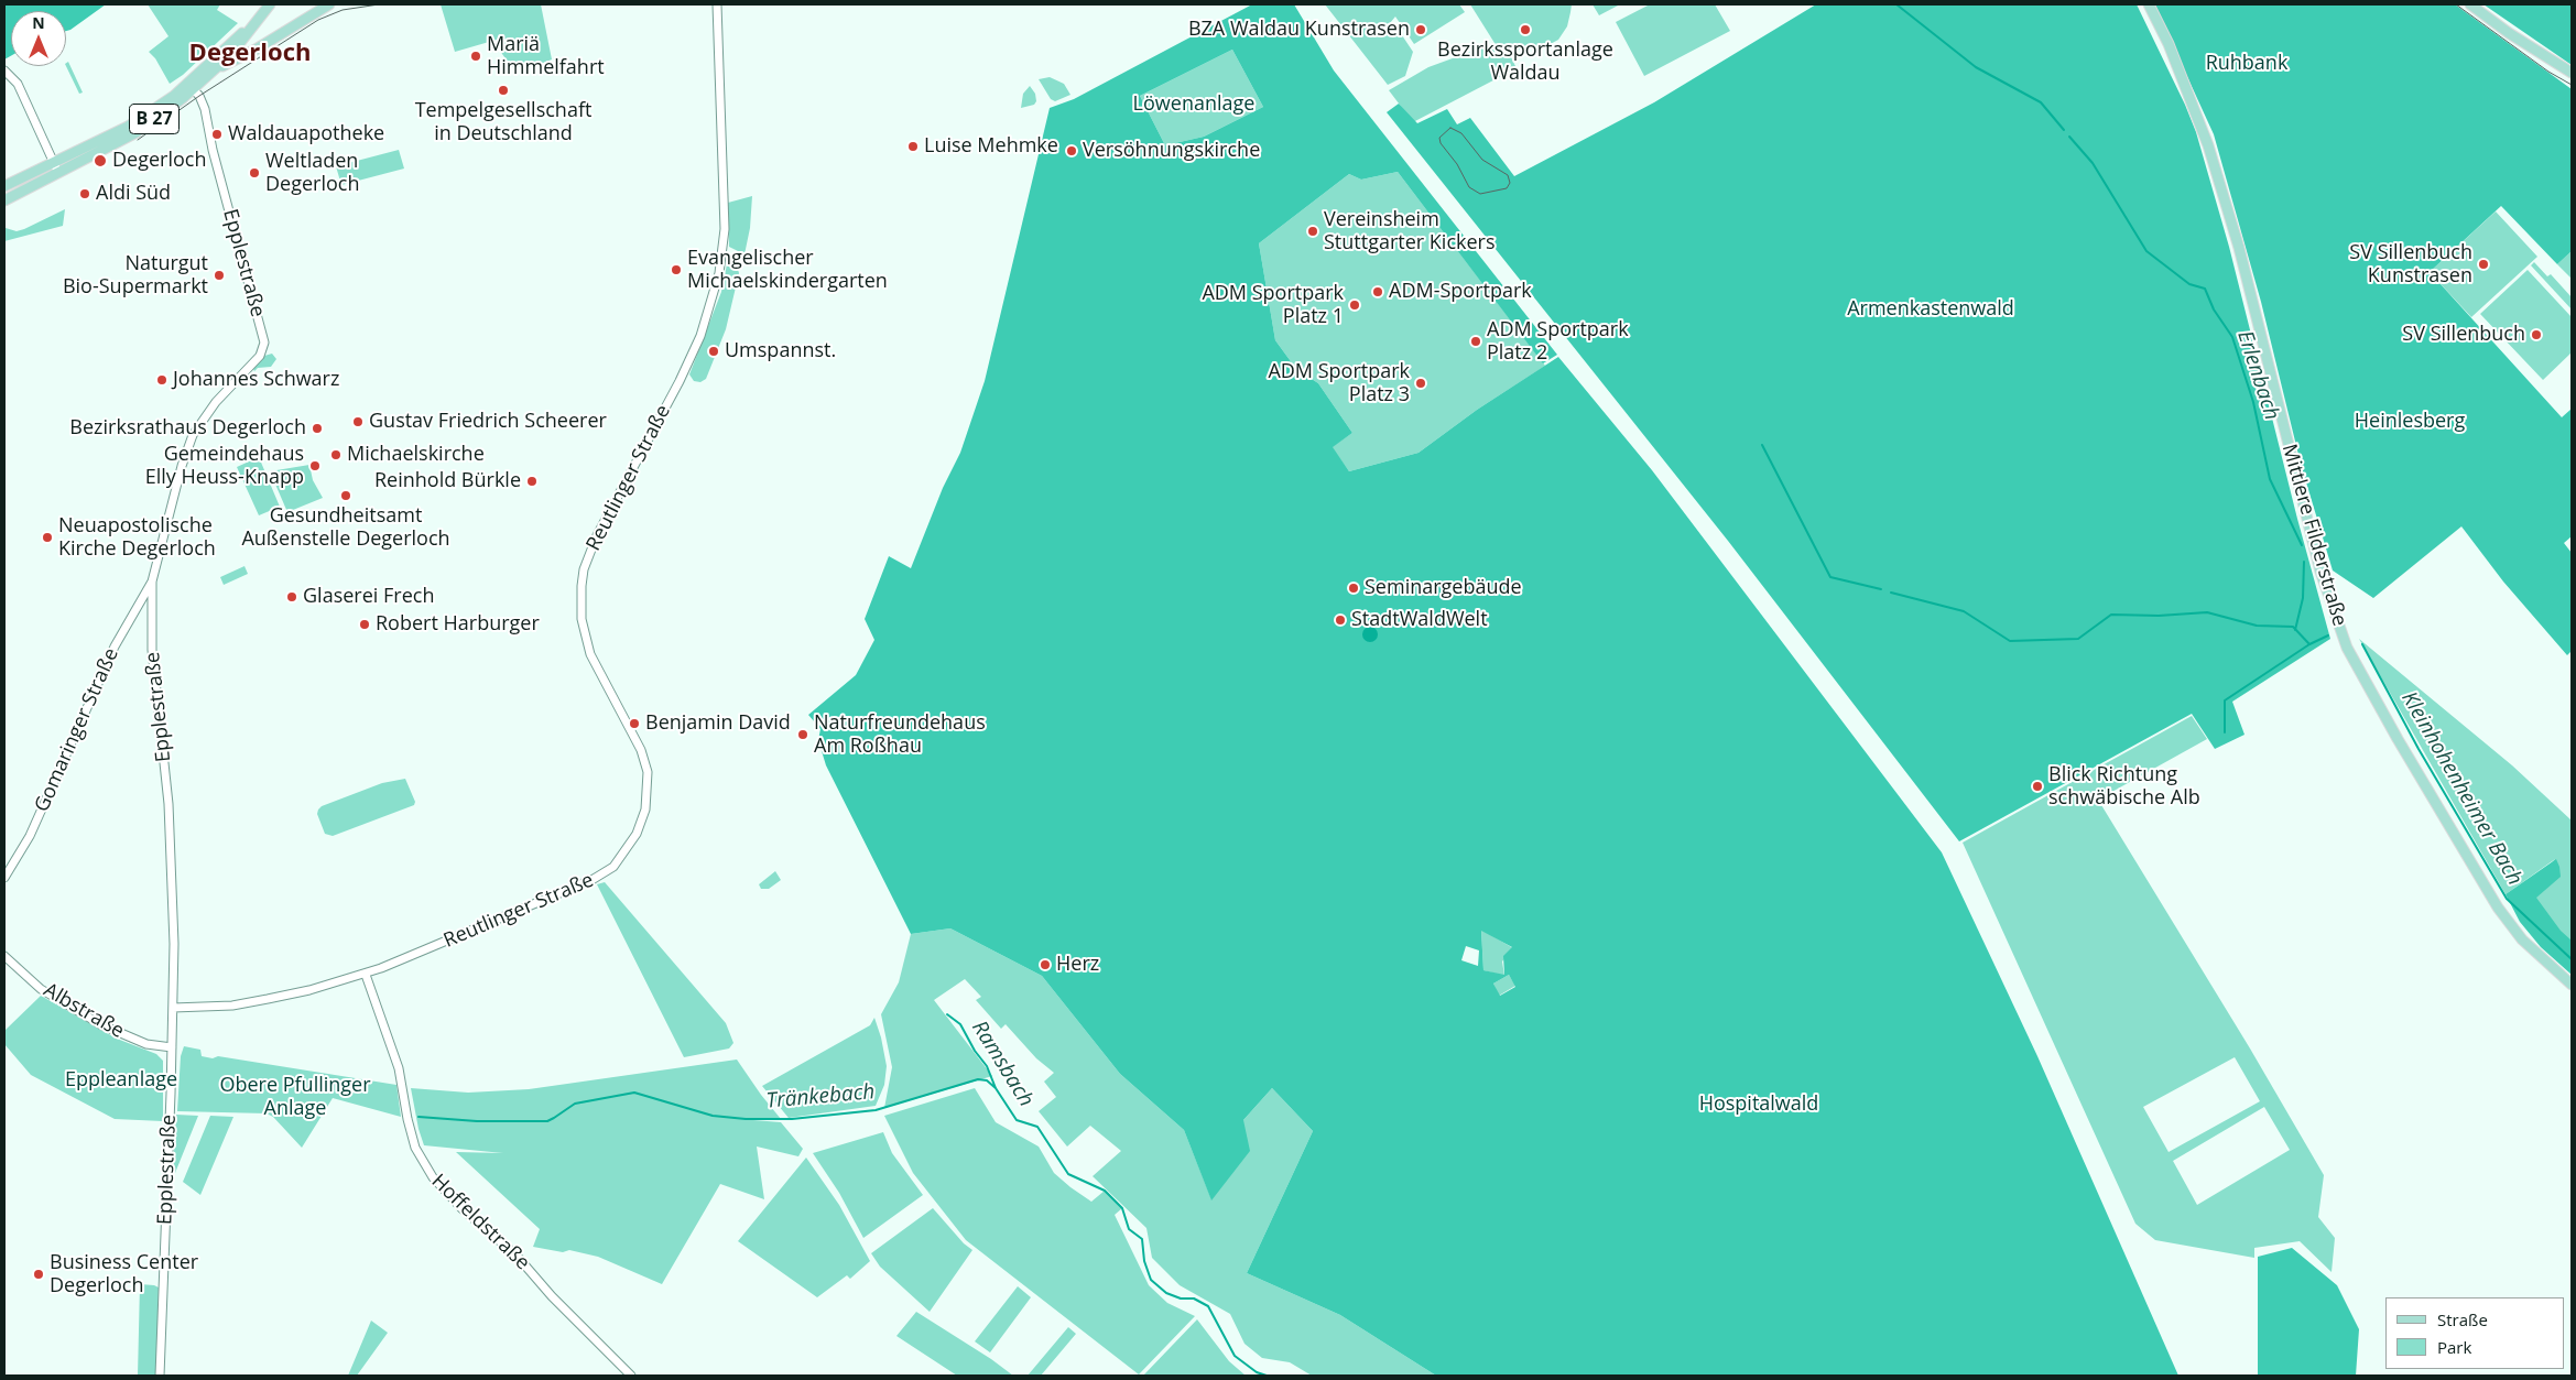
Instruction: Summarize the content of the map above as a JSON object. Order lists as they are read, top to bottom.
{
  "streets": {
    "main road": ["B 27", "Mittlere Filderstraße"],
    "street": [
      "Epplestraße",
      "Reutlinger Straße",
      "Gomaringer Straße",
      "Albstraße",
      "Hoffeldstraße"
    ]
  },
  "crossings": [
    ["B 27", "Epplestraße"],
    ["Epplestraße", "Reutlinger Straße"],
    ["Epplestraße", "Gomaringer Straße"],
    ["Epplestraße", "Albstraße"],
    ["Reutlinger Straße", "Hoffeldstraße"]
  ],
  "districts": ["Degerloch"],
  "water": [
    "Erlenbach",
    "Kleinhohenheimer Bach",
    "Ramsbach",
    "Tränkebach"
  ],
  "parks": [
    "Ruhbank",
    "Löwenanlage",
    "Armenkastenwald",
    "Heinlesberg",
    "Eppleanlage",
    "Obere Pfullinger Anlage",
    "Hospitalwald"
  ],
  "places": [
    "BZA Waldau Kunstrasen",
    "Bezirkssportanlage Waldau",
    "Mariä Himmelfahrt",
    "Tempelgesellschaft in Deutschland",
    "Waldauapotheke",
    "Luise Mehmke",
    "Versöhnungskirche",
    "Degerloch",
    "Weltladen Degerloch",
    "Aldi Süd",
    "Vereinsheim Stuttgarter Kickers",
    "SV Sillenbuch Kunstrasen",
    "Evangelischer Michaelskindergarten",
    "Naturgut Bio-Supermarkt",
    "ADM-Sportpark",
    "ADM Sportpark Platz 1",
    "SV Sillenbuch",
    "ADM Sportpark Platz 2",
    "Umspannst.",
    "Johannes Schwarz",
    "ADM Sportpark Platz 3",
    "Gustav Friedrich Scheerer",
    "Bezirksrathaus Degerloch",
    "Michaelskirche",
    "Gemeindehaus Elly Heuss-Knapp",
    "Reinhold Bürkle",
    "Gesundheitsamt Außenstelle Degerloch",
    "Neuapostolische Kirche Degerloch",
    "Seminargebäude",
    "Glaserei Frech",
    "StadtWaldWelt",
    "Robert Harburger",
    "Benjamin David",
    "Naturfreundehaus Am Roßhau",
    "Blick Richtung schwäbische Alb",
    "Herz",
    "Business Center Degerloch"
  ],
  "legend": ["Straße", "Park"],
  "north": "top"
}
